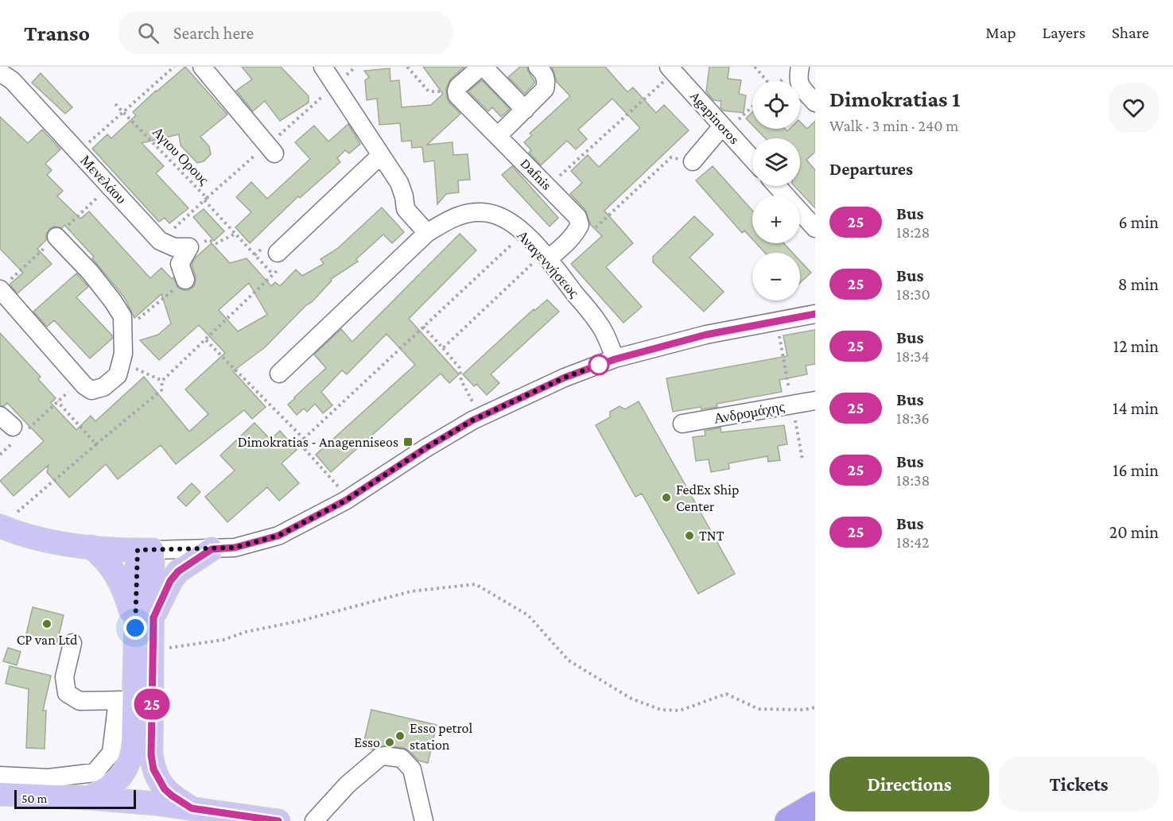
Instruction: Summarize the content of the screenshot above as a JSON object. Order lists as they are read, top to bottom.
{
  "streets": {
    "street": [
      "Agapinoros",
      "Dafnis",
      "Μενελάου",
      "Αναγεννήσεως",
      "Ανδρομάχης"
    ],
    "path": ["Αγιου Ορους"]
  },
  "crossings": [
    ["Αγιου Ορους", "Μενελάου"]
  ],
  "places": {
    "transit": ["Dimokratias - Anagenniseos"],
    "other": [
      "FedEx Ship Center",
      "TNT",
      "CP van Ltd",
      "Esso petrol station",
      "Esso"
    ]
  },
  "lines": ["bus line 25"],
  "scale_bar": "50 m",
  "page": {
    "header": "Transo",
    "search": "Search here",
    "nav": ["Map", "Layers", "Share"],
    "on_map": "25",
    "heading": [
      ["Dimokratias 1", "Walk · 3 min · 240 m"],
      "Departures"
    ],
    "map_buttons": ["+", "−"],
    "list": [
      {
        "mark": "25",
        "name": "Bus",
        "note": "18:28",
        "value": "6 min"
      },
      {
        "mark": "25",
        "name": "Bus",
        "note": "18:30",
        "value": "8 min"
      },
      {
        "mark": "25",
        "name": "Bus",
        "note": "18:34",
        "value": "12 min"
      },
      {
        "mark": "25",
        "name": "Bus",
        "note": "18:36",
        "value": "14 min"
      },
      {
        "mark": "25",
        "name": "Bus",
        "note": "18:38",
        "value": "16 min"
      },
      {
        "mark": "25",
        "name": "Bus",
        "note": "18:42",
        "value": "20 min"
      }
    ],
    "buttons": ["Directions", "Tickets"],
    "scale": "50 m"
  }
}
